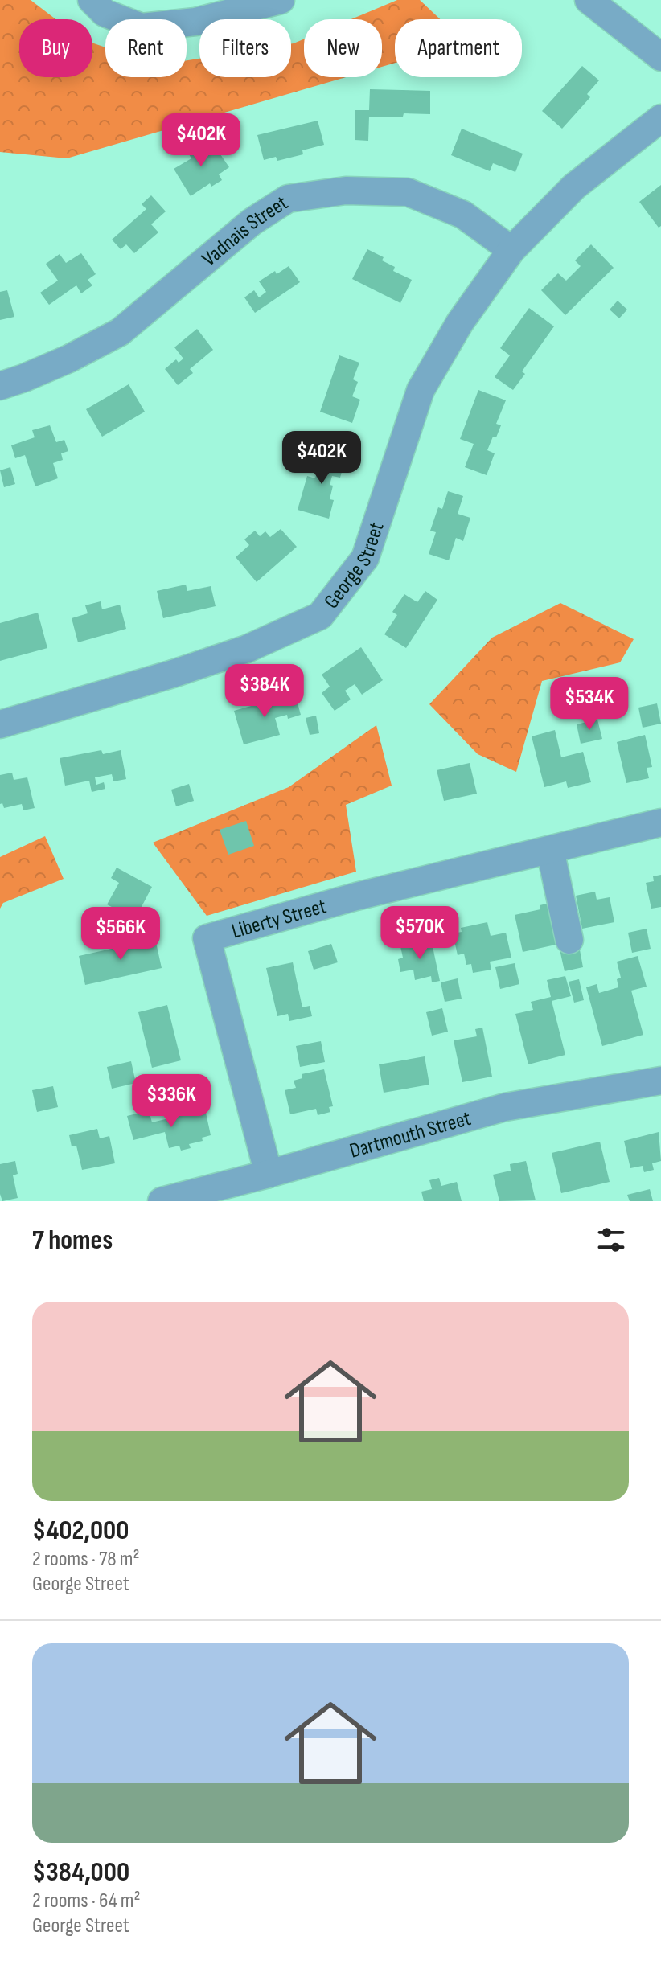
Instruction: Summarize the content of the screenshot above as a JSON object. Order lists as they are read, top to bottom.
{
  "streets": {
    "street": [
      "Vadnais Street",
      "George Street",
      "Liberty Street",
      "Dartmouth Street"
    ]
  },
  "crossings": [
    ["Vadnais Street", "George Street"],
    ["Liberty Street", "Dartmouth Street"]
  ],
  "page": {
    "chip": [
      "Buy",
      "Rent",
      "Filters",
      "New",
      "Apartment"
    ],
    "price": [
      "$402K",
      "$402K",
      "$384K",
      "$534K",
      "$570K",
      "$566K",
      "$336K"
    ],
    "heading": "7 homes",
    "list": [
      {
        "name": "$402,000",
        "note": "2 rooms · 78 m² · George Street"
      },
      {
        "name": "$384,000",
        "note": "2 rooms · 64 m² · George Street"
      }
    ]
  }
}
